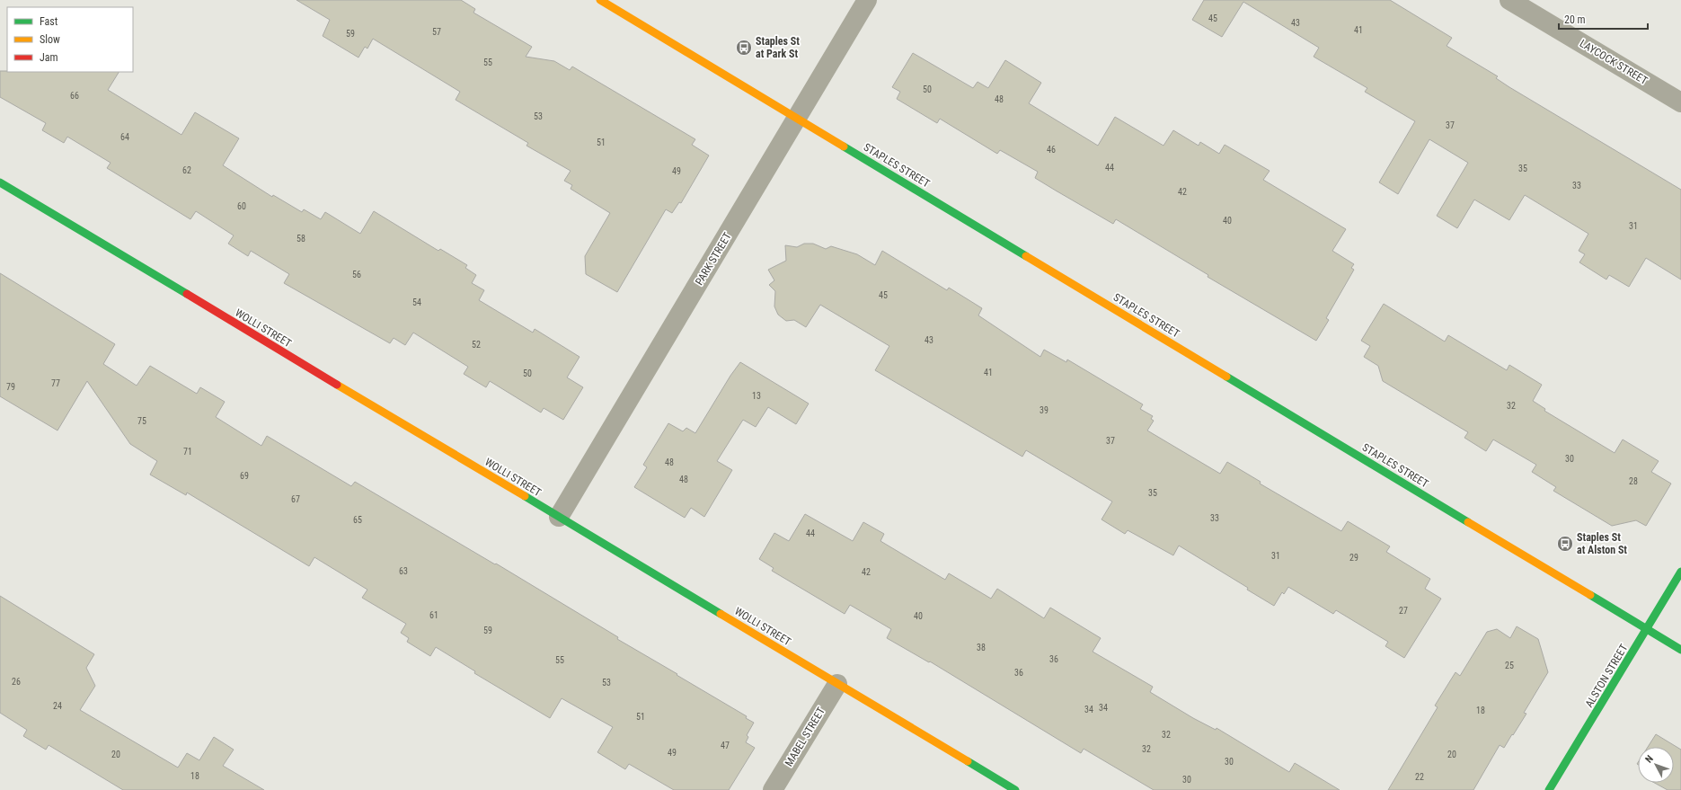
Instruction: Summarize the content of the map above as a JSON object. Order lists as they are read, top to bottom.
{
  "streets": {
    "street": [
      "LAYCOCK STREET",
      "STAPLES STREET",
      "PARK STREET",
      "WOLLI STREET",
      "ALSTON STREET",
      "MABEL STREET"
    ]
  },
  "crossings": [
    ["STAPLES STREET", "PARK STREET"],
    ["STAPLES STREET", "ALSTON STREET"],
    ["PARK STREET", "WOLLI STREET"],
    ["WOLLI STREET", "MABEL STREET"]
  ],
  "places": {
    "bus stop": ["Staples St at Park St", "Staples St at Alston St"]
  },
  "house_numbers": [
    "45",
    "43",
    "41",
    "57",
    "59",
    "55",
    "50",
    "66",
    "48",
    "53",
    "37",
    "64",
    "51",
    "46",
    "44",
    "35",
    "62",
    "49",
    "33",
    "42",
    "60",
    "40",
    "31",
    "58",
    "56",
    "45",
    "54",
    "43",
    "52",
    "41",
    "50",
    "77",
    "79",
    "13",
    "32",
    "39",
    "75",
    "37",
    "71",
    "30",
    "48",
    "69",
    "48",
    "28",
    "35",
    "67",
    "33",
    "65",
    "44",
    "31",
    "29",
    "63",
    "42",
    "27",
    "61",
    "40",
    "59",
    "38",
    "36",
    "55",
    "25",
    "36",
    "26",
    "53",
    "24",
    "34",
    "34",
    "18",
    "51",
    "32",
    "47",
    "32",
    "49",
    "20",
    "20",
    "30",
    "18",
    "22",
    "30"
  ],
  "legend": ["Fast", "Slow", "Jam"],
  "scale_bar": "20 m",
  "north": "top left"
}
